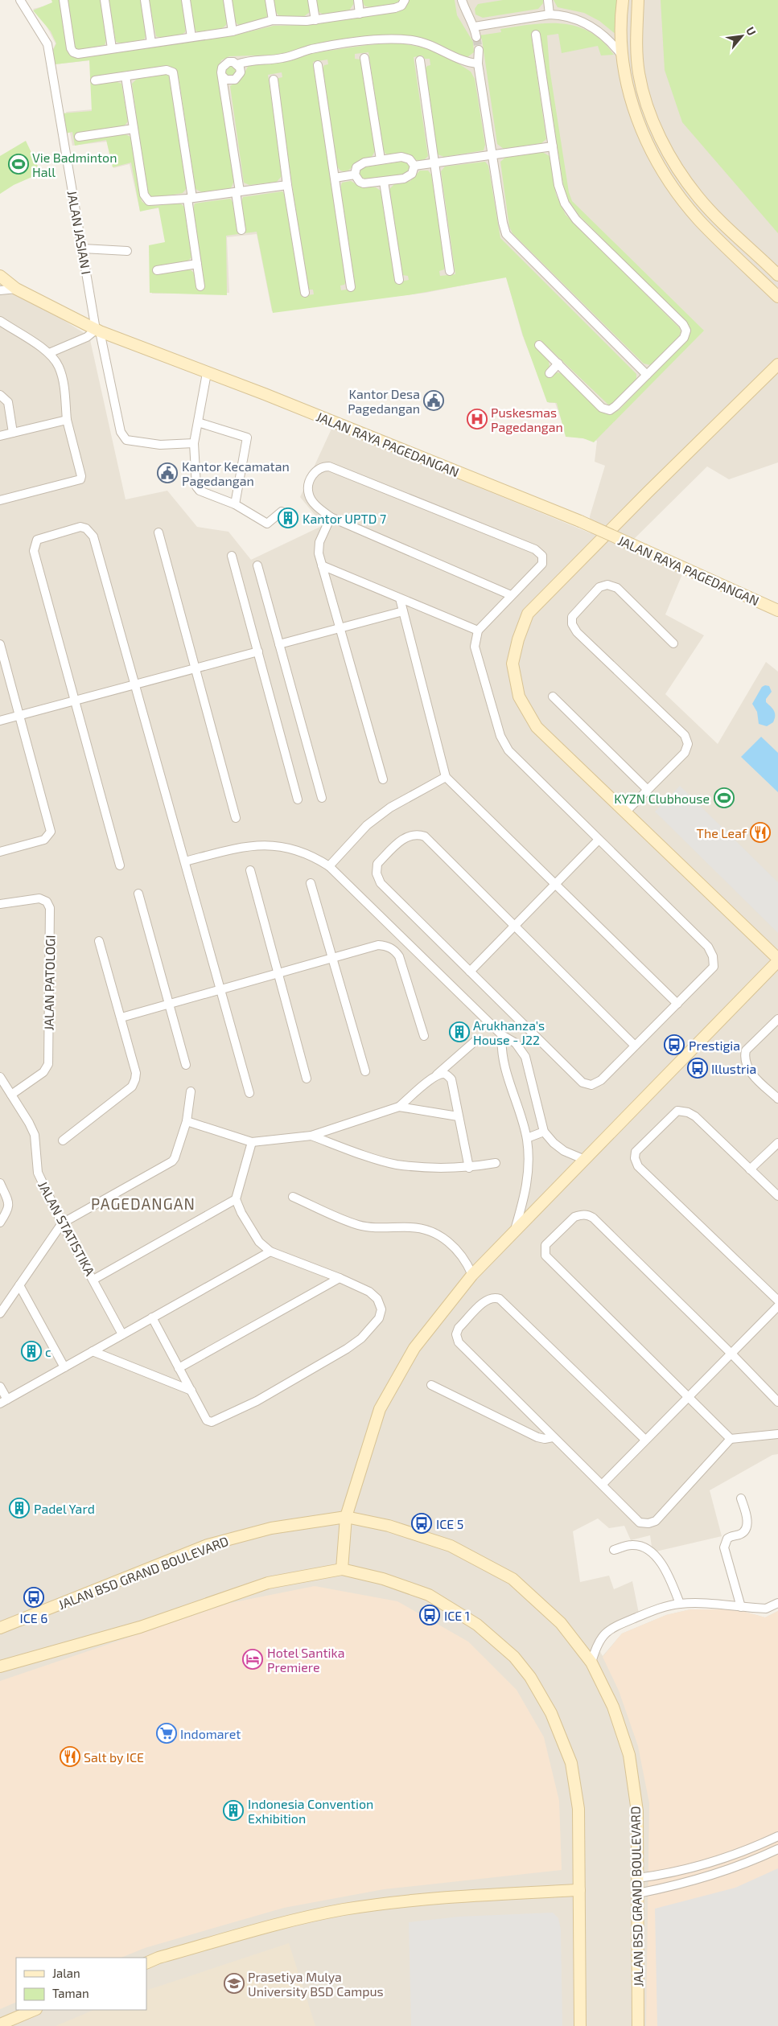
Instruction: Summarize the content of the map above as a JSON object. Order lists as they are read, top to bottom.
{
  "streets": {
    "street": [
      "JALAN JASIAN I",
      "JALAN RAYA PAGEDANGAN",
      "JALAN PATOLOGI",
      "JALAN STATISTIKA",
      "JALAN BSD GRAND BOULEVARD"
    ]
  },
  "crossings": [
    ["JALAN JASIAN I", "JALAN RAYA PAGEDANGAN"],
    ["JALAN PATOLOGI", "JALAN STATISTIKA"]
  ],
  "districts": ["PAGEDANGAN"],
  "places": {
    "sports": ["Vie Badminton Hall", "KYZN Clubhouse"],
    "public building": ["Kantor Desa Pagedangan", "Kantor Kecamatan Pagedangan"],
    "hospital": ["Puskesmas Pagedangan"],
    "building": [
      "Kantor UPTD 7",
      "Arukhanza's House - J22",
      "c",
      "Padel Yard",
      "Indonesia Convention Exhibition"
    ],
    "restaurant": ["The Leaf", "Salt by ICE"],
    "bus stop": [
      "Prestigia",
      "Illustria",
      "ICE 5",
      "ICE 6",
      "ICE 1"
    ],
    "hotel": ["Hotel Santika Premiere"],
    "supermarket": ["Indomaret"],
    "school or university": ["Prasetiya Mulya University BSD Campus"]
  },
  "legend": ["Jalan", "Taman"],
  "north": "top right"
}
